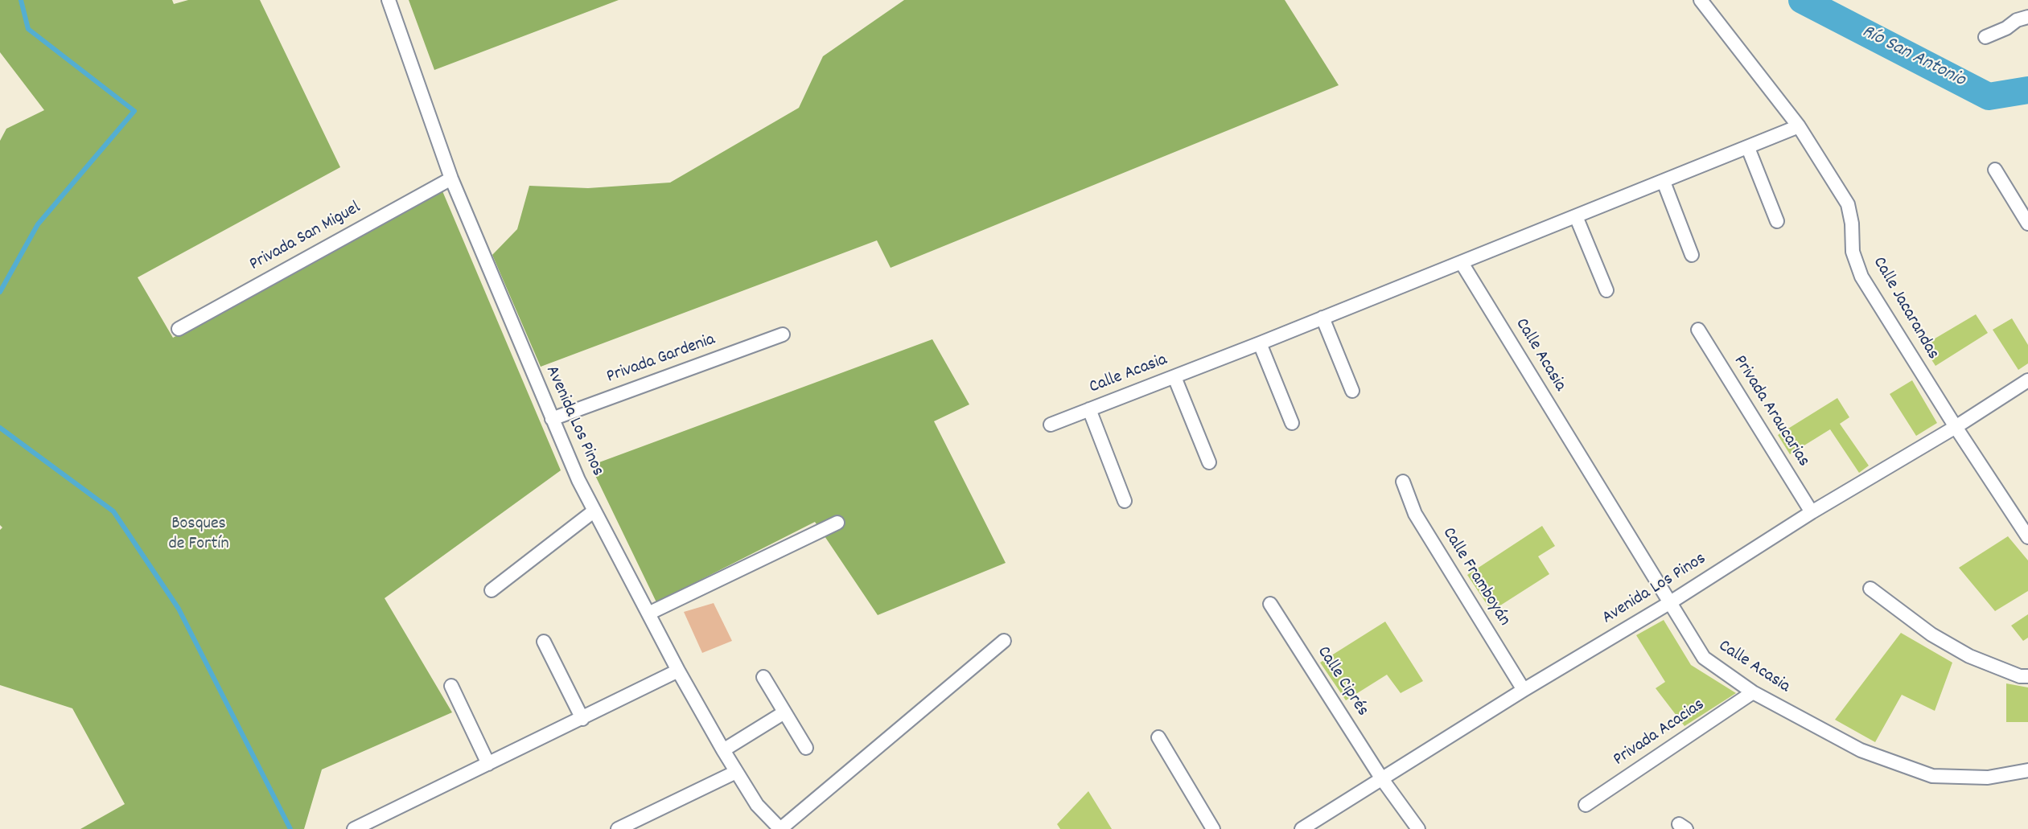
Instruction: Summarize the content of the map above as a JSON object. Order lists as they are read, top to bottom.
{
  "streets": {
    "street": [
      "Privada San Miguel",
      "Calle Jacarandas",
      "Calle Acasia",
      "Privada Gardenia",
      "Privada Araucarias",
      "Avenida Los Pinos",
      "Calle Framboyán",
      "Calle Ciprés",
      "Privada Acacias"
    ]
  },
  "crossings": [
    ["Privada San Miguel", "Avenida Los Pinos"],
    ["Calle Jacarandas", "Calle Acasia"],
    ["Calle Jacarandas", "Avenida Los Pinos"],
    ["Calle Acasia", "Avenida Los Pinos"],
    ["Calle Acasia", "Privada Acacias"],
    ["Privada Gardenia", "Avenida Los Pinos"],
    ["Privada Araucarias", "Avenida Los Pinos"],
    ["Avenida Los Pinos", "Calle Framboyán"],
    ["Avenida Los Pinos", "Calle Ciprés"]
  ],
  "water": ["Río San Antonio"],
  "parks": ["Bosques de Fortín"]
}
